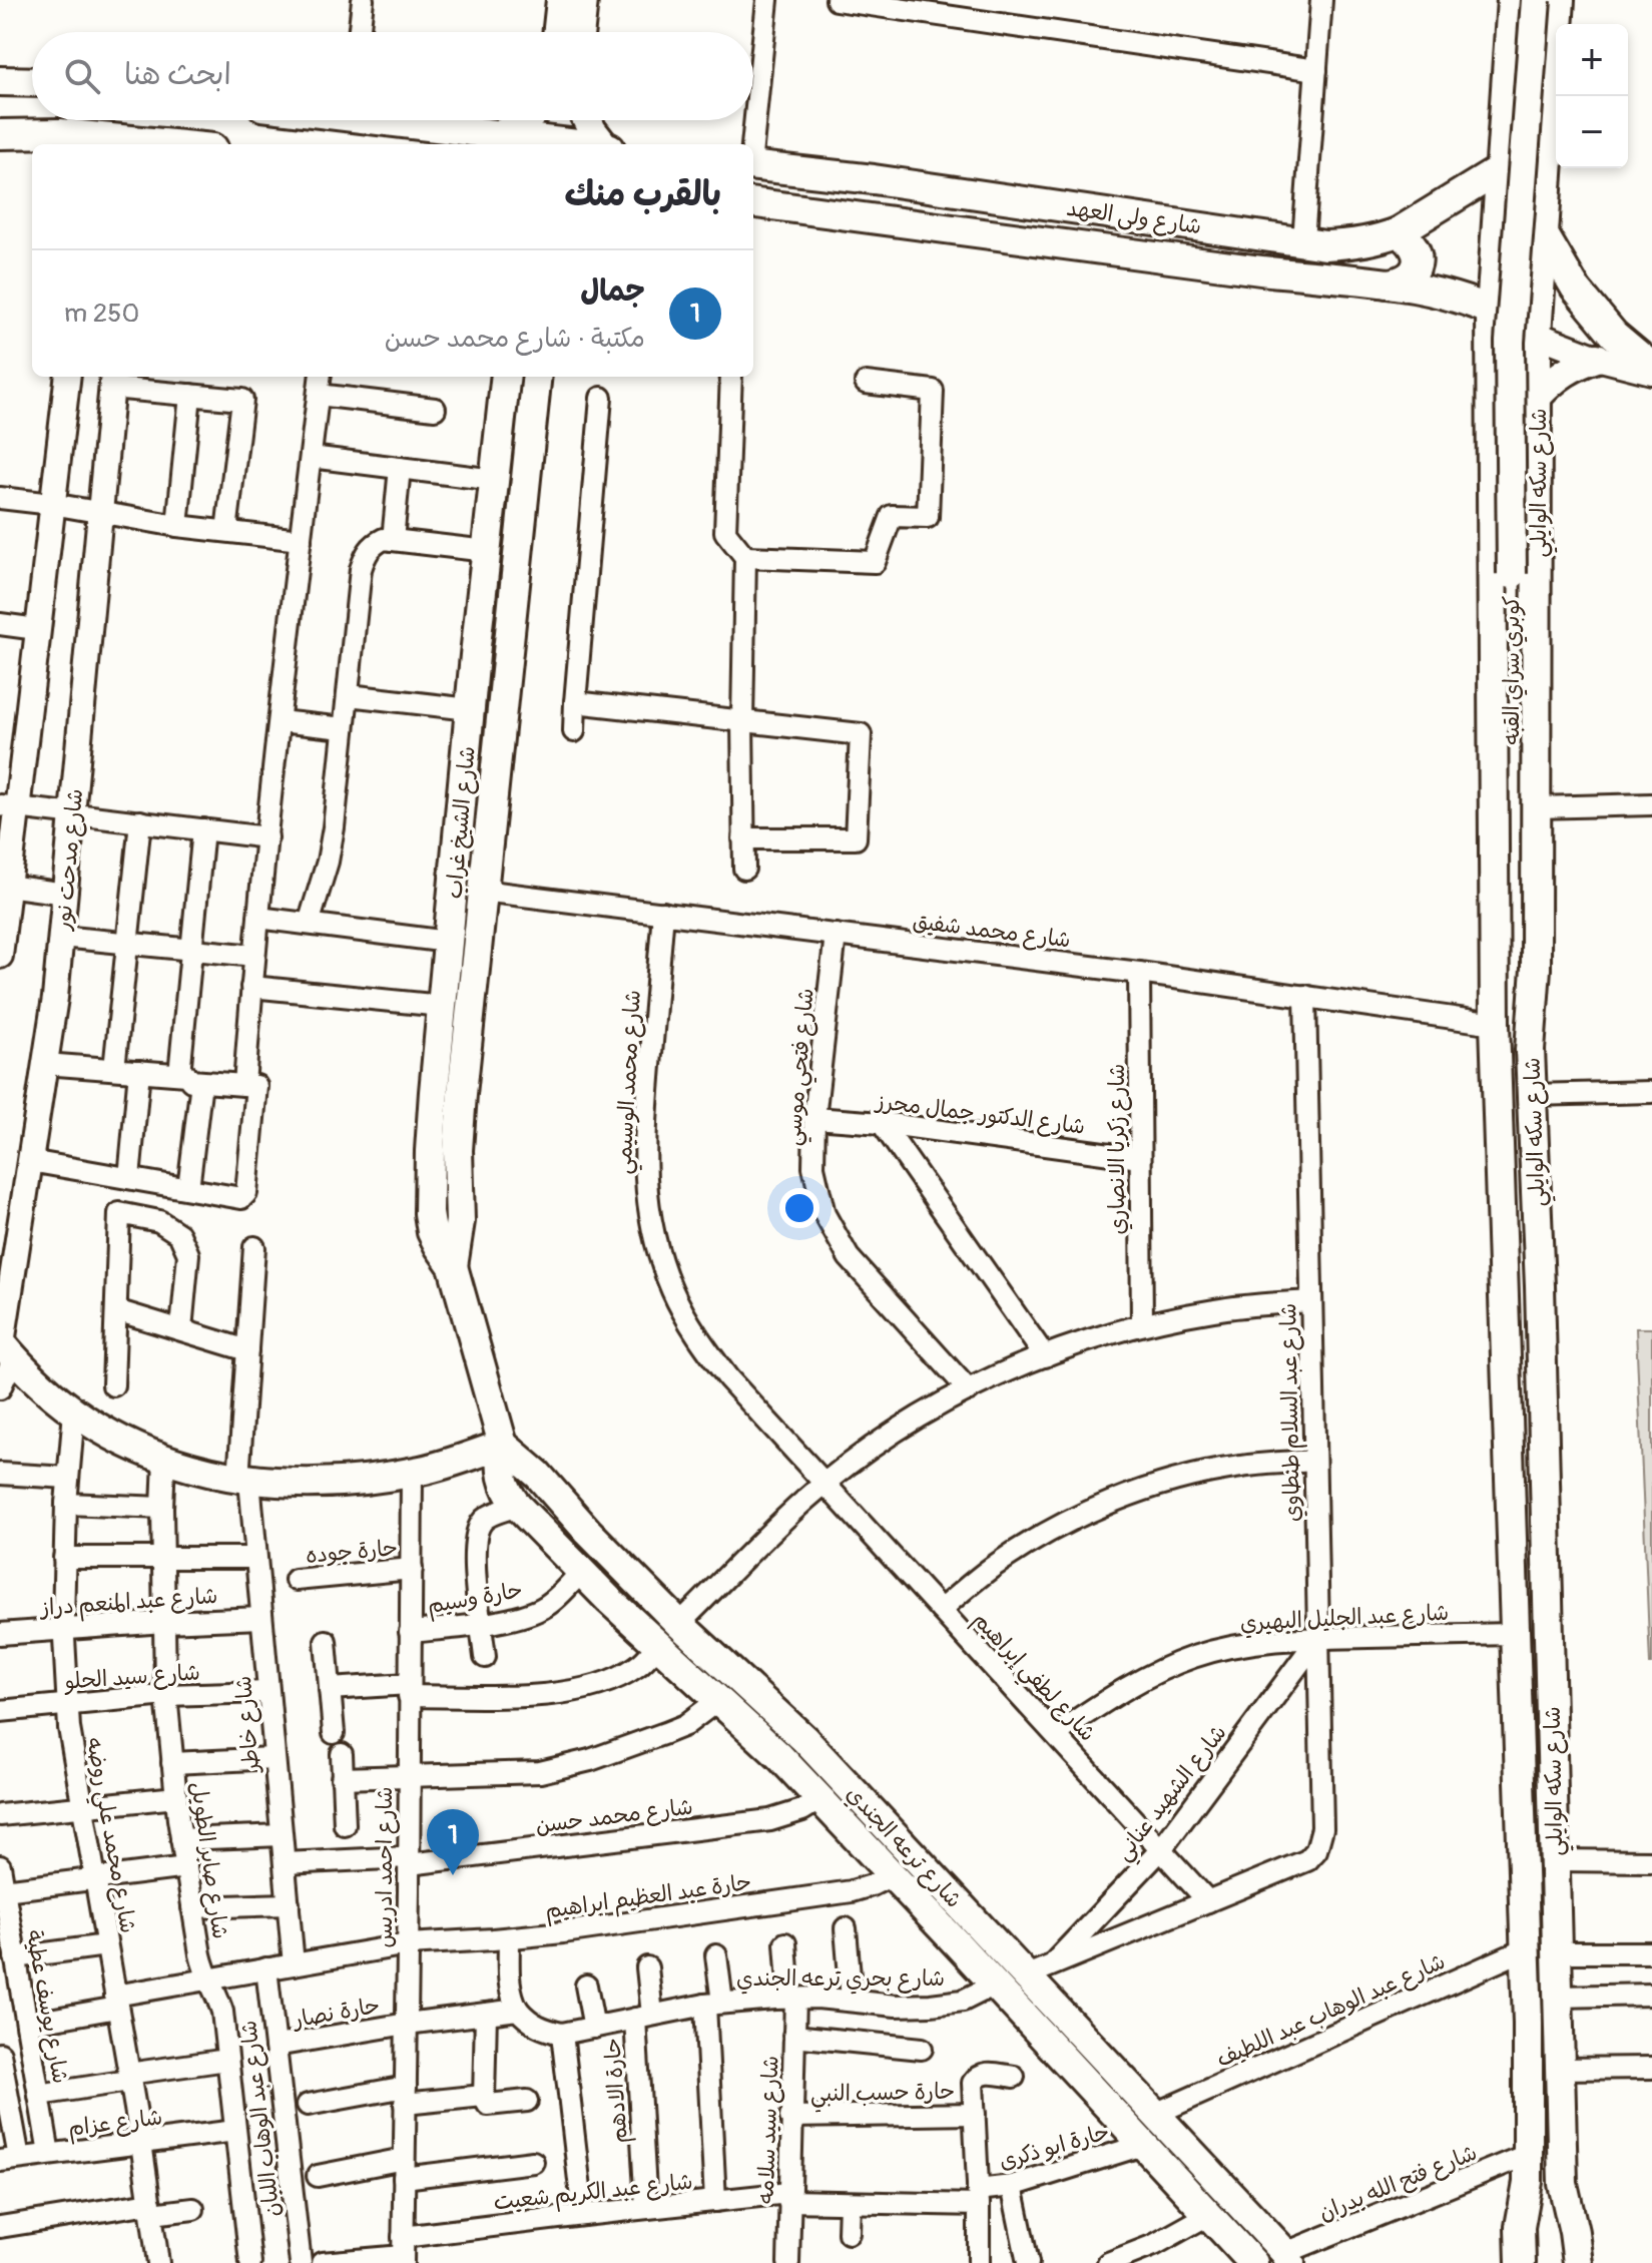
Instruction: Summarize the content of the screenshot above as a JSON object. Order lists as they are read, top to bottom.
{
  "streets": {
    "main road": [
      "شارع ولى العهد",
      "شارع سكه الوايلي",
      "كوبري سراي القبه",
      "شارع الشيخ غراب",
      "شارع ترعه الجندي"
    ],
    "street": [
      "شارع مدحت نور",
      "شارع محمد شفيق",
      "شارع فتحي موسي",
      "شارع محمد الوسيمي",
      "شارع الدكتور جمال محرز",
      "شارع زكريا الانصاري",
      "شارع عبد السلام طنطاوي",
      "حارة جوده",
      "حارة وسيم",
      "شارع عبد المنعم دراز",
      "شارع عبد الجليل البهيري",
      "شارع سيد الحلو",
      "شارع لطفي إبراهيم",
      "شارع خاطر",
      "شارع الشهيد عناني",
      "شارع محمد حسن",
      "شارع محمد علي روضه",
      "شارع صابر الطويل",
      "شارع احمد ادريس",
      "حارة عبد العظيم ابراهيم",
      "شارع بحري ترعه الجندي",
      "شارع يوسف عطية",
      "شارع عبد الوهاب عبد اللطيف",
      "حارة نصار",
      "حارة الادهم",
      "حارة حسب النبي",
      "شارع عبد الوهاب اللبان",
      "شارع عزام",
      "شارع سيد سلامه",
      "حارة ابو ذكرى",
      "شارع فتح الله بدران",
      "شارع عبد الكريم شعيت"
    ]
  },
  "crossings": [
    ["شارع ولى العهد", "شارع سكه الوايلي"],
    ["شارع سكه الوايلي", "كوبري سراي القبه"],
    ["شارع سكه الوايلي", "شارع محمد شفيق"],
    ["شارع سكه الوايلي", "شارع عبد الجليل البهيري"],
    ["شارع سكه الوايلي", "شارع عبد الوهاب عبد اللطيف"],
    ["شارع سكه الوايلي", "شارع فتح الله بدران"],
    ["شارع الشيخ غراب", "شارع محمد شفيق"],
    ["شارع الشيخ غراب", "شارع ترعه الجندي"],
    ["شارع محمد شفيق", "شارع فتحي موسي"],
    ["شارع محمد شفيق", "شارع محمد الوسيمي"],
    ["شارع محمد شفيق", "شارع زكريا الانصاري"],
    ["شارع محمد شفيق", "شارع عبد السلام طنطاوي"],
    ["شارع فتحي موسي", "شارع الدكتور جمال محرز"],
    ["شارع محمد الوسيمي", "شارع لطفي إبراهيم"],
    ["شارع الدكتور جمال محرز", "شارع زكريا الانصاري"],
    ["شارع عبد السلام طنطاوي", "شارع عبد الجليل البهيري"],
    ["شارع عبد السلام طنطاوي", "شارع لطفي إبراهيم"],
    ["شارع عبد السلام طنطاوي", "شارع الشهيد عناني"],
    ["حارة جوده", "شارع احمد ادريس"],
    ["حارة وسيم", "شارع ترعه الجندي"],
    ["حارة وسيم", "شارع احمد ادريس"],
    ["شارع عبد المنعم دراز", "شارع خاطر"],
    ["شارع عبد المنعم دراز", "شارع محمد علي روضه"],
    ["شارع عبد المنعم دراز", "شارع صابر الطويل"],
    ["شارع عبد الجليل البهيري", "شارع لطفي إبراهيم"],
    ["شارع عبد الجليل البهيري", "شارع الشهيد عناني"],
    ["شارع سيد الحلو", "شارع خاطر"],
    ["شارع سيد الحلو", "شارع محمد علي روضه"],
    ["شارع سيد الحلو", "شارع صابر الطويل"],
    ["شارع لطفي إبراهيم", "شارع الشهيد عناني"],
    ["شارع خاطر", "شارع محمد حسن"],
    ["شارع خاطر", "حارة عبد العظيم ابراهيم"],
    ["شارع الشهيد عناني", "شارع ترعه الجندي"],
    ["شارع محمد حسن", "شارع ترعه الجندي"],
    ["شارع محمد حسن", "شارع احمد ادريس"],
    ["شارع محمد علي روضه", "حارة عبد العظيم ابراهيم"],
    ["شارع محمد علي روضه", "شارع عزام"],
    ["شارع ترعه الجندي", "حارة عبد العظيم ابراهيم"],
    ["شارع ترعه الجندي", "شارع بحري ترعه الجندي"],
    ["شارع ترعه الجندي", "شارع عبد الوهاب عبد اللطيف"],
    ["شارع ترعه الجندي", "حارة ابو ذكرى"],
    ["شارع ترعه الجندي", "شارع فتح الله بدران"],
    ["شارع صابر الطويل", "حارة عبد العظيم ابراهيم"],
    ["شارع صابر الطويل", "شارع عزام"],
    ["شارع احمد ادريس", "حارة عبد العظيم ابراهيم"],
    ["شارع احمد ادريس", "حارة نصار"],
    ["شارع احمد ادريس", "شارع عبد الكريم شعيت"],
    ["حارة عبد العظيم ابراهيم", "شارع يوسف عطية"],
    ["حارة عبد العظيم ابراهيم", "شارع عبد الوهاب اللبان"],
    ["شارع بحري ترعه الجندي", "حارة الادهم"],
    ["شارع بحري ترعه الجندي", "شارع سيد سلامه"],
    ["شارع يوسف عطية", "شارع عزام"],
    ["حارة نصار", "شارع عبد الوهاب اللبان"],
    ["حارة الادهم", "شارع عبد الكريم شعيت"],
    ["حارة حسب النبي", "شارع سيد سلامه"],
    ["شارع سيد سلامه", "شارع عبد الكريم شعيت"],
    ["حارة ابو ذكرى", "شارع عبد الكريم شعيت"]
  ],
  "page": {
    "map_buttons": ["+", "−"],
    "search": "ابحث هنا",
    "heading": "بالقرب منك",
    "list": [
      {
        "mark": "1",
        "name": "جمال",
        "note": "مكتبة · شارع محمد حسن",
        "value": "250 m"
      }
    ],
    "pins": "1"
  }
}
